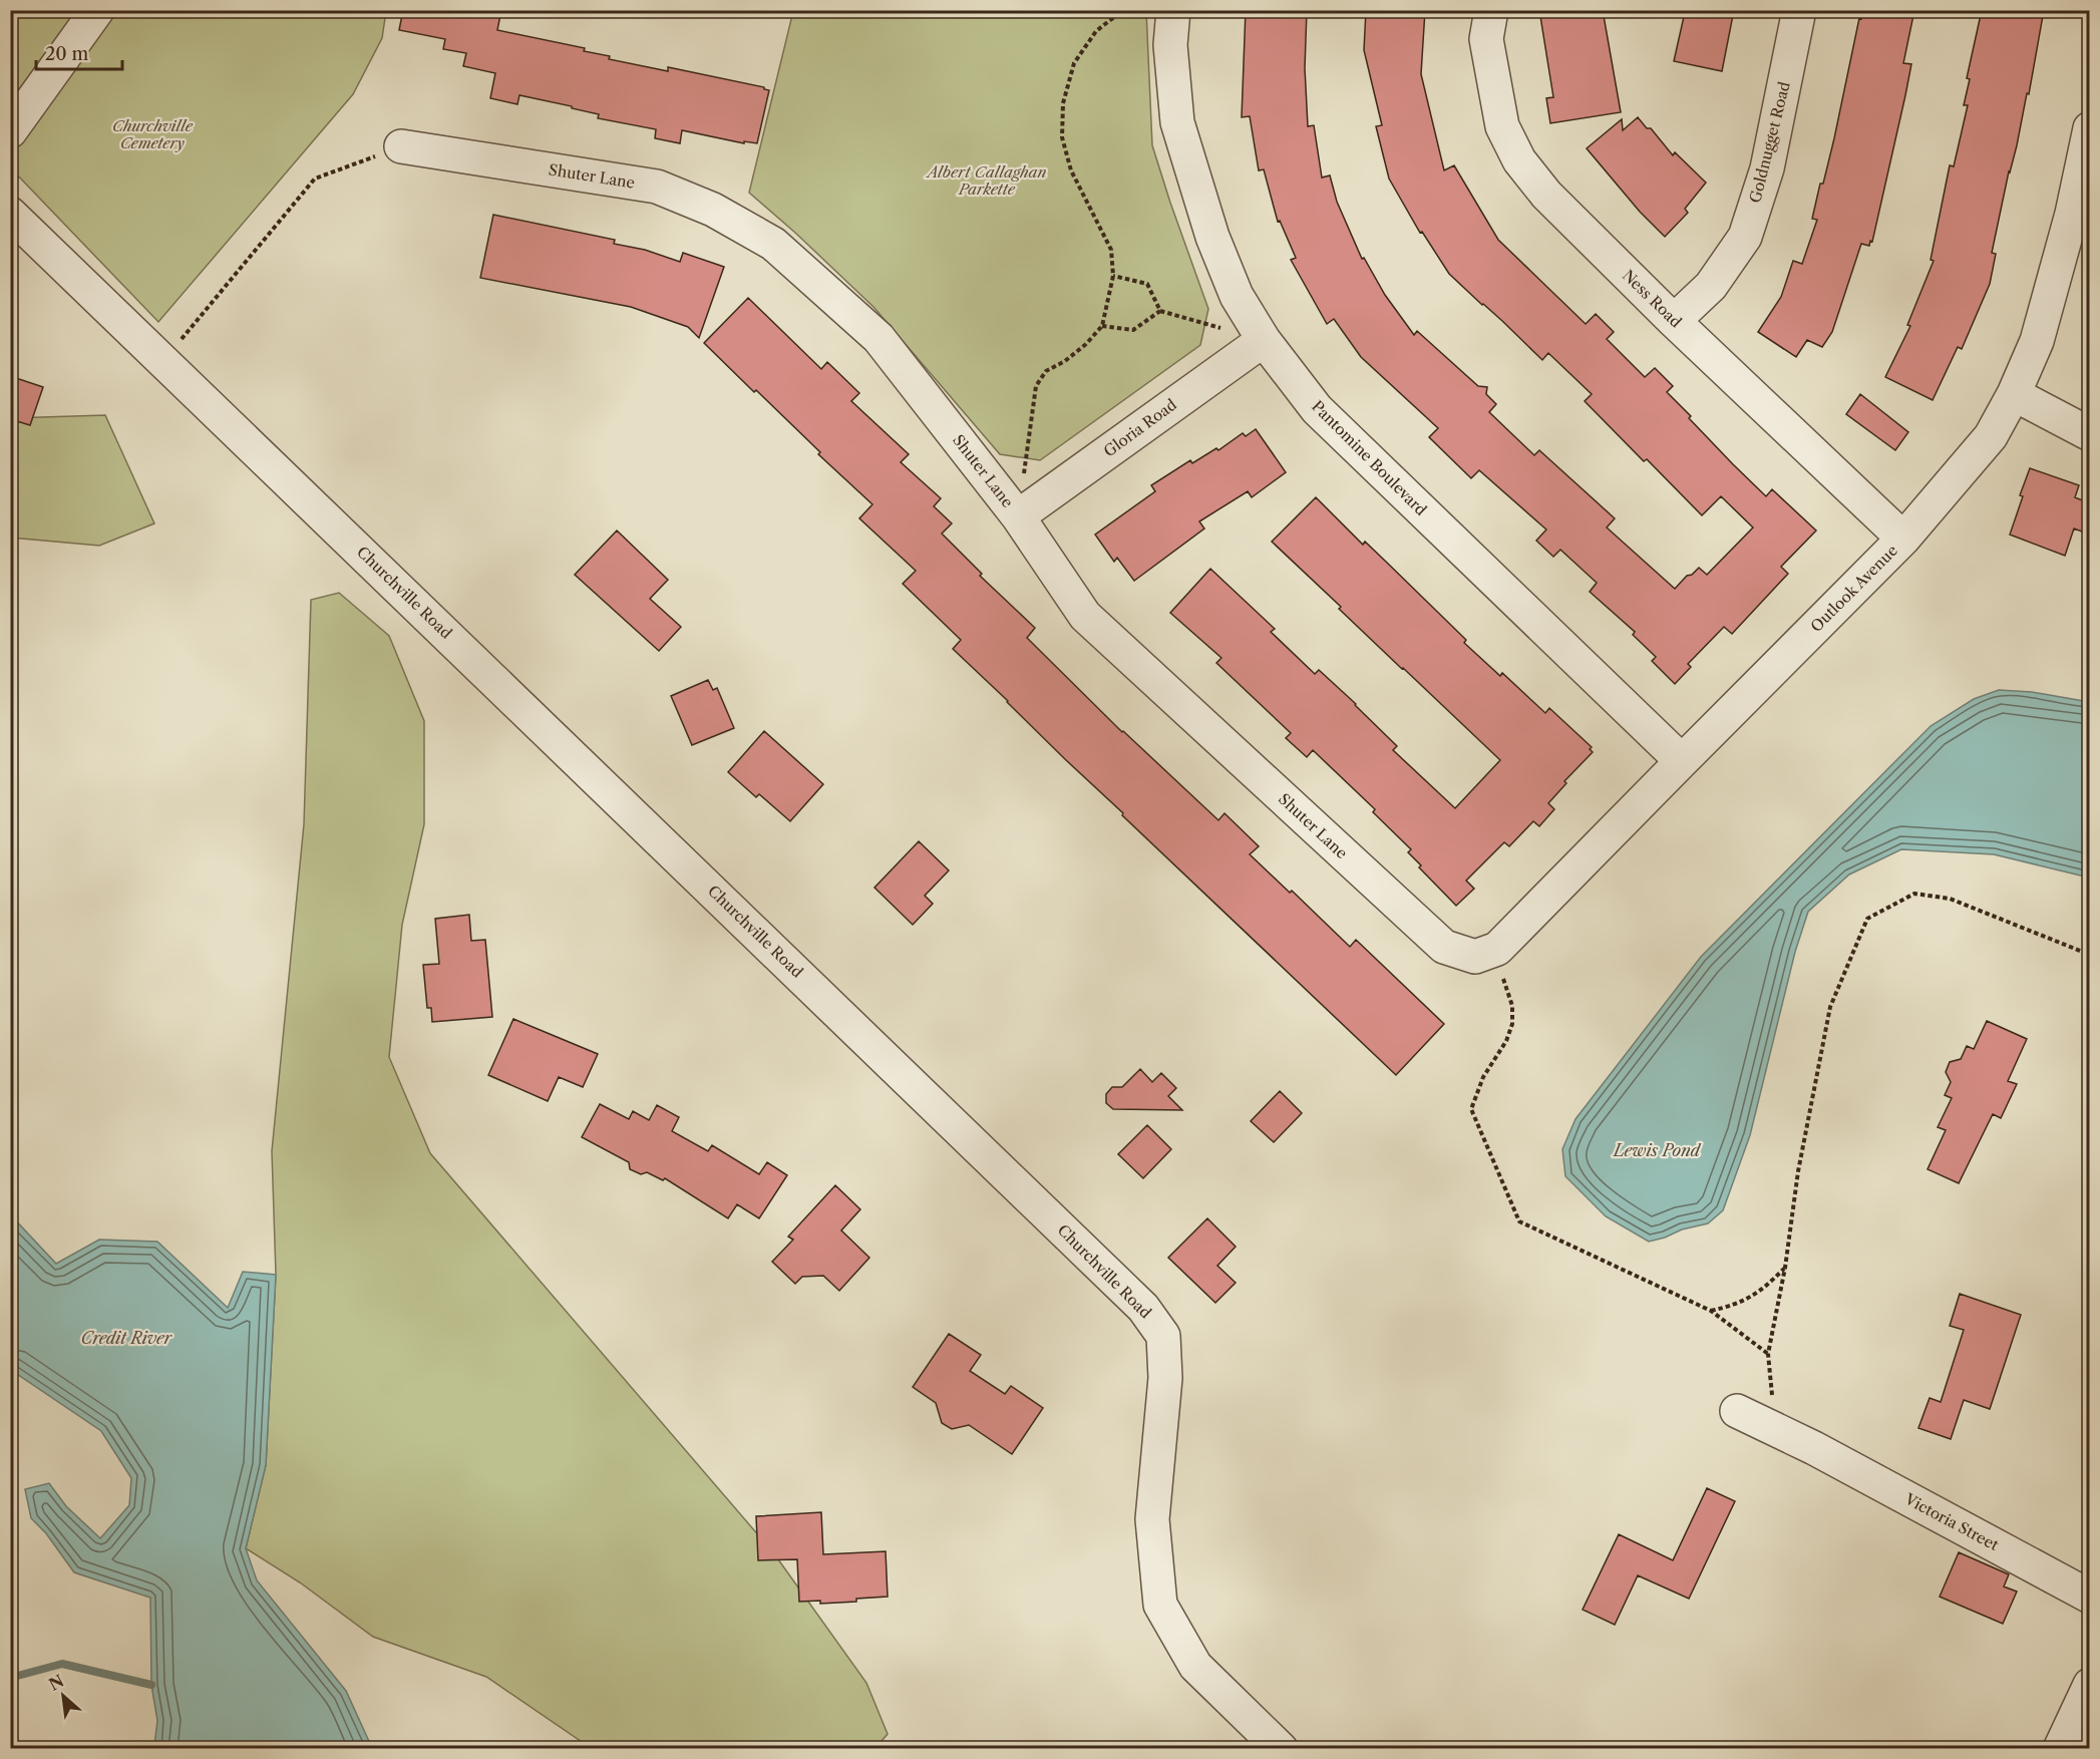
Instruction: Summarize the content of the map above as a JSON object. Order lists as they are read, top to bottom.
{
  "streets": {
    "street": [
      "Goldnugget Road",
      "Shuter Lane",
      "Ness Road",
      "Gloria Road",
      "Pantomine Boulevard",
      "Outlook Avenue",
      "Churchville Road",
      "Victoria Street"
    ]
  },
  "crossings": [
    ["Goldnugget Road", "Ness Road"],
    ["Shuter Lane", "Gloria Road"],
    ["Shuter Lane", "Outlook Avenue"],
    ["Ness Road", "Outlook Avenue"],
    ["Gloria Road", "Pantomine Boulevard"],
    ["Pantomine Boulevard", "Outlook Avenue"]
  ],
  "water": ["Lewis Pond", "Credit River"],
  "parks": ["Churchville Cemetery", "Albert Callaghan Parkette"],
  "scale_bar": "20 m",
  "north": "top left"
}
